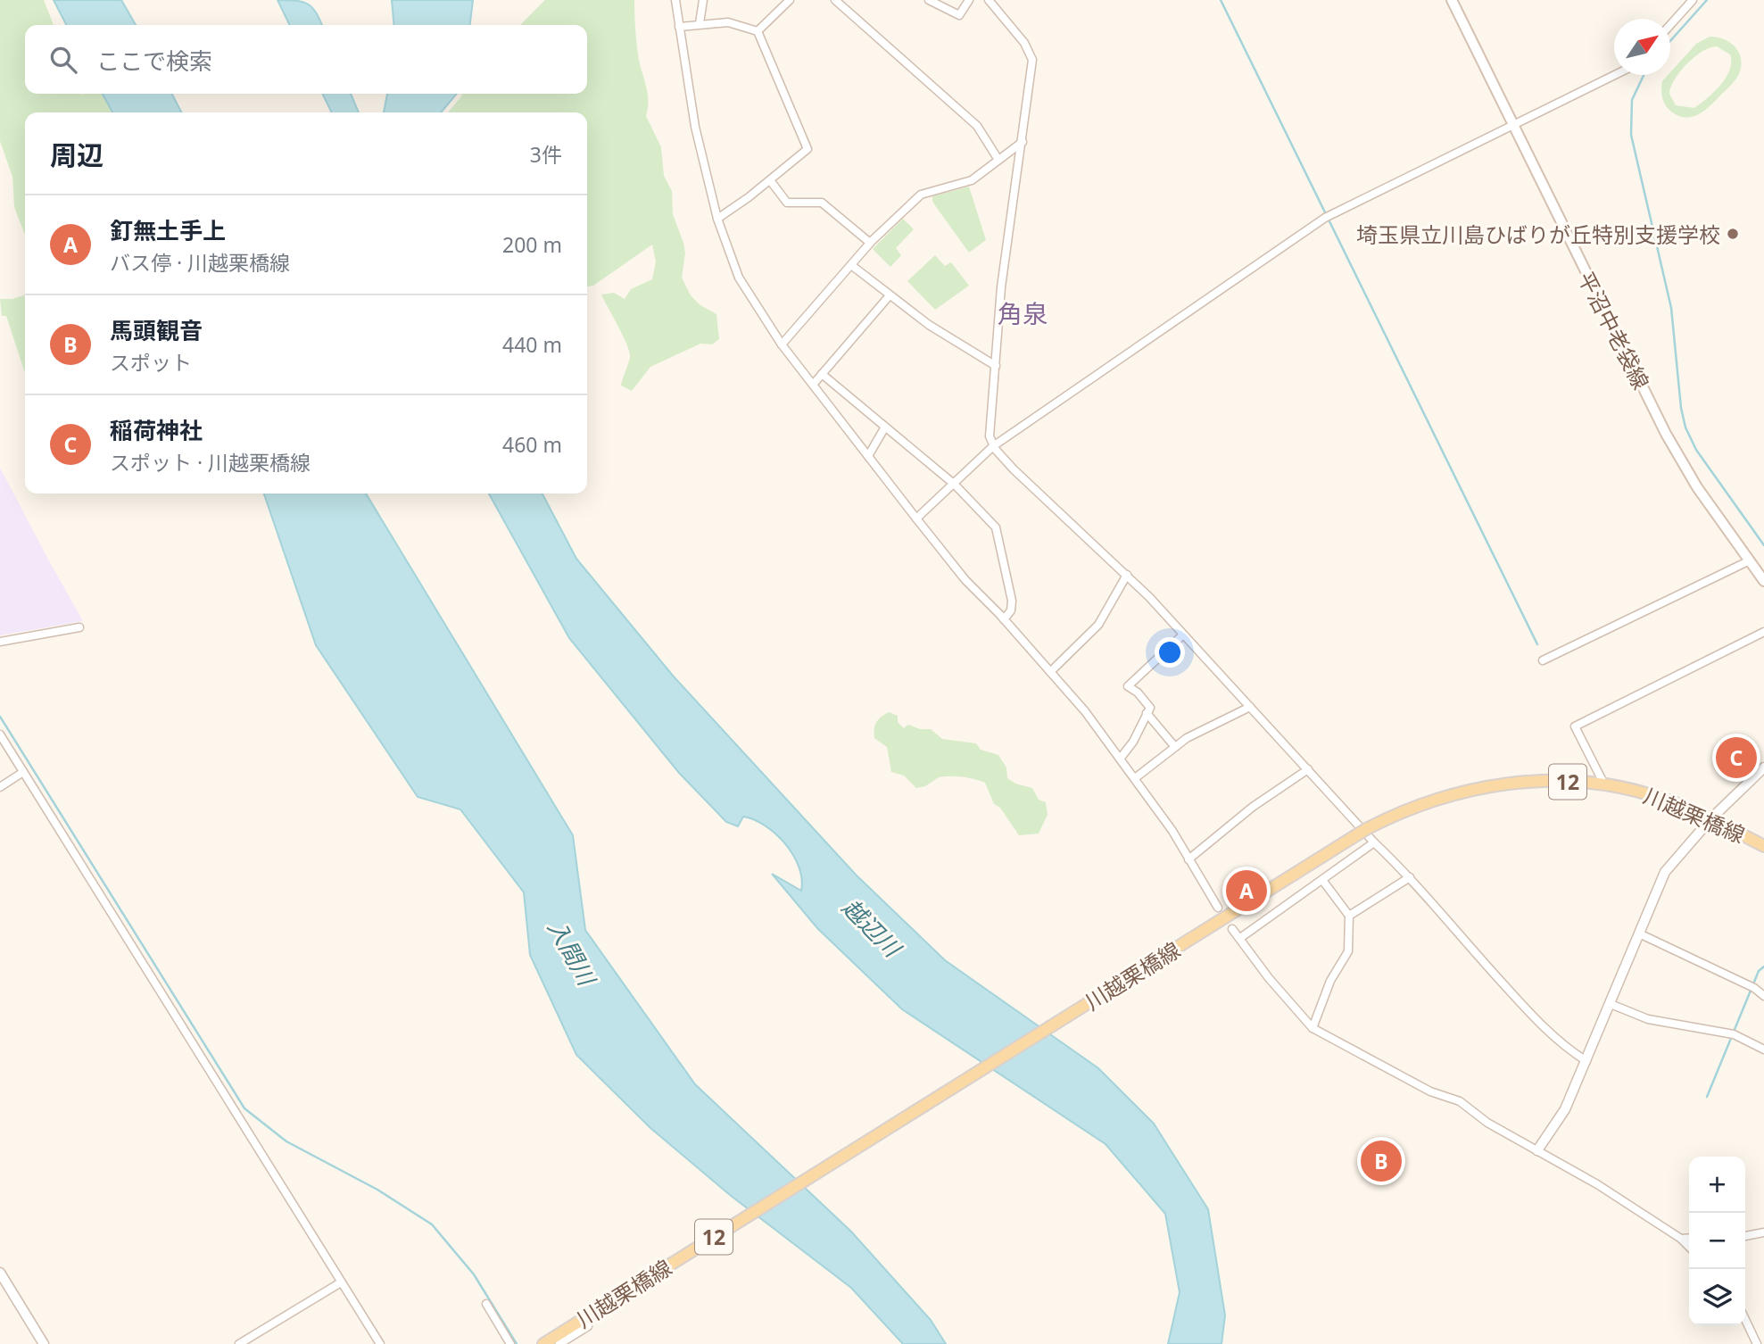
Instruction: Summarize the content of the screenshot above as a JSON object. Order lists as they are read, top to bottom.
{
  "streets": {
    "main road": ["平沼中老袋線", "12", "川越栗橋線"]
  },
  "districts": ["角泉"],
  "water": ["越辺川", "入間川"],
  "places": ["埼玉県立川島ひばりが丘特別支援学校"],
  "north": "top right",
  "page": {
    "search": "ここで検索",
    "heading": ["周辺", "3件"],
    "list": [
      {
        "mark": "A",
        "name": "釘無土手上",
        "note": "バス停 · 川越栗橋線",
        "value": "200 m"
      },
      {
        "mark": "B",
        "name": "馬頭観音",
        "note": "スポット",
        "value": "440 m"
      },
      {
        "mark": "C",
        "name": "稲荷神社",
        "note": "スポット · 川越栗橋線",
        "value": "460 m"
      }
    ],
    "pins": ["C", "A", "B"],
    "map_buttons": ["+", "−"]
  }
}
